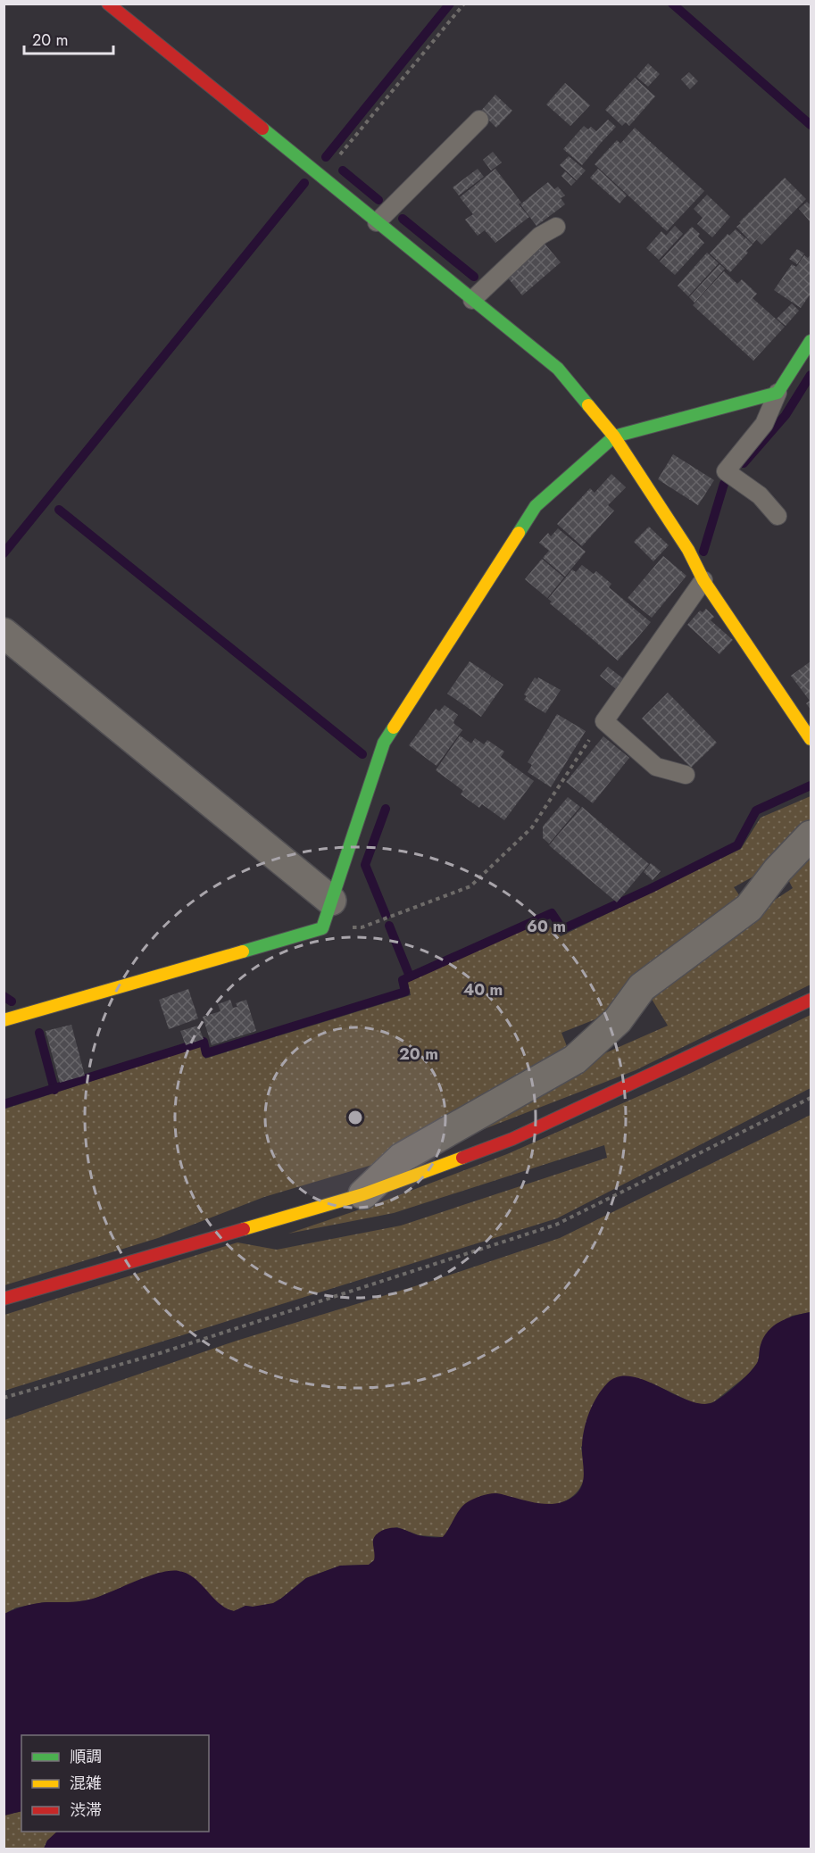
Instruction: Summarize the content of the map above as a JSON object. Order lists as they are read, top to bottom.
{
  "legend": ["順調", "混雑", "渋滞"],
  "scale_bar": "20 m",
  "rings": ["60 m", "40 m", "20 m"]
}
